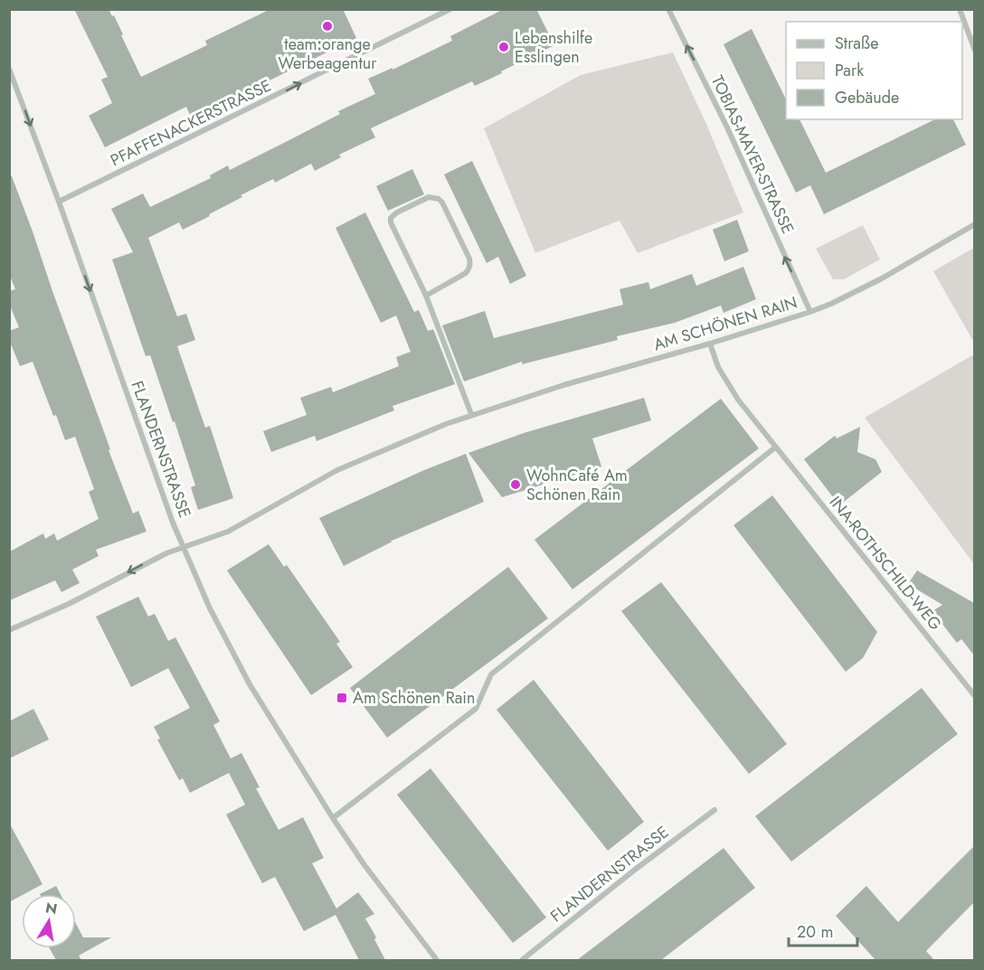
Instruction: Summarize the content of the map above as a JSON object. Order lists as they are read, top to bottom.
{
  "streets": {
    "street": [
      "PFAFFENACKERSTRASSE",
      "TOBIAS-MAYER-STRASSE",
      "AM SCHÖNEN RAIN",
      "FLANDERNSTRASSE",
      "INA-ROTHSCHILD-WEG"
    ]
  },
  "crossings": [
    ["PFAFFENACKERSTRASSE", "FLANDERNSTRASSE"],
    ["TOBIAS-MAYER-STRASSE", "AM SCHÖNEN RAIN"],
    ["AM SCHÖNEN RAIN", "FLANDERNSTRASSE"],
    ["AM SCHÖNEN RAIN", "INA-ROTHSCHILD-WEG"]
  ],
  "one_way": ["PFAFFENACKERSTRASSE", "TOBIAS-MAYER-STRASSE", "FLANDERNSTRASSE"],
  "places": {
    "other": ["team:orange Werbeagentur", "Lebenshilfe Esslingen", "WohnCafé Am Schönen Rain"],
    "transit": ["Am Schönen Rain"]
  },
  "legend": ["Straße", "Park", "Gebäude"],
  "scale_bar": "20 m",
  "north": "top"
}
